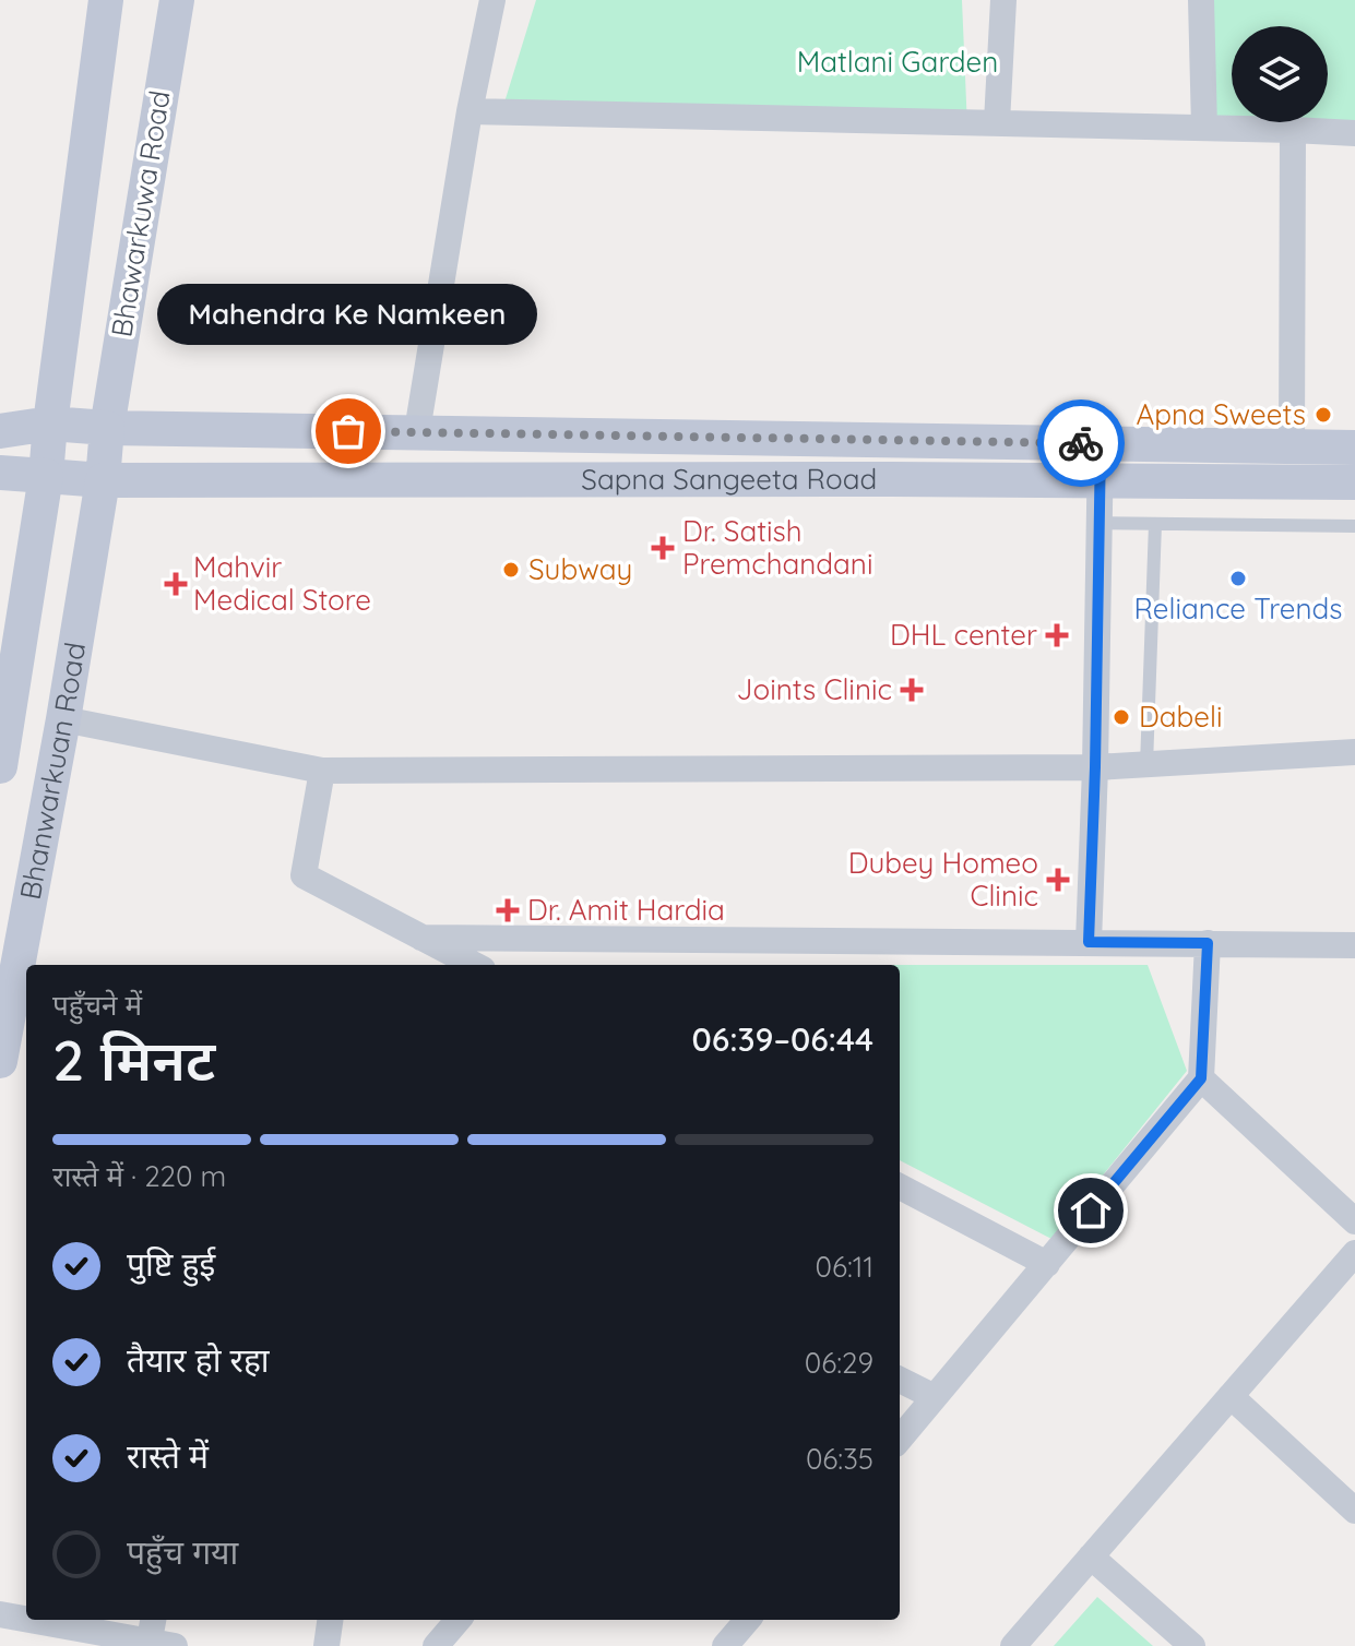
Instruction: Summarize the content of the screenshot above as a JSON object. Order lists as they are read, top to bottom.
{
  "streets": {
    "main road": ["Bhawarkuwa Road", "Sapna Sangeeta Road", "Bhanwarkuan Road"]
  },
  "crossings": [
    ["Bhawarkuwa Road", "Sapna Sangeeta Road"],
    ["Bhawarkuwa Road", "Bhanwarkuan Road"],
    ["Sapna Sangeeta Road", "Bhanwarkuan Road"]
  ],
  "parks": ["Matlani Garden"],
  "places": {
    "other": [
      "Apna Sweets",
      "Mahendra Ke Namkeen",
      "Subway",
      "Reliance Trends",
      "Dabeli"
    ],
    "health": [
      "Dr. Satish Premchandani",
      "Mahvir Medical Store",
      "DHL center",
      "Joints Clinic",
      "Dubey Homeo Clinic",
      "Dr. Amit Hardia"
    ]
  },
  "page": {
    "bubble": "Mahendra Ke Namkeen",
    "heading": ["2 मिनट", "पहुँचने में", "06:39–06:44"],
    "bar": "रास्ते में · 220 m",
    "list": [
      ["पुष्टि हुई", "06:11"],
      ["तैयार हो रहा", "06:29"],
      ["रास्ते में", "06:35"],
      "पहुँच गया"
    ]
  }
}
